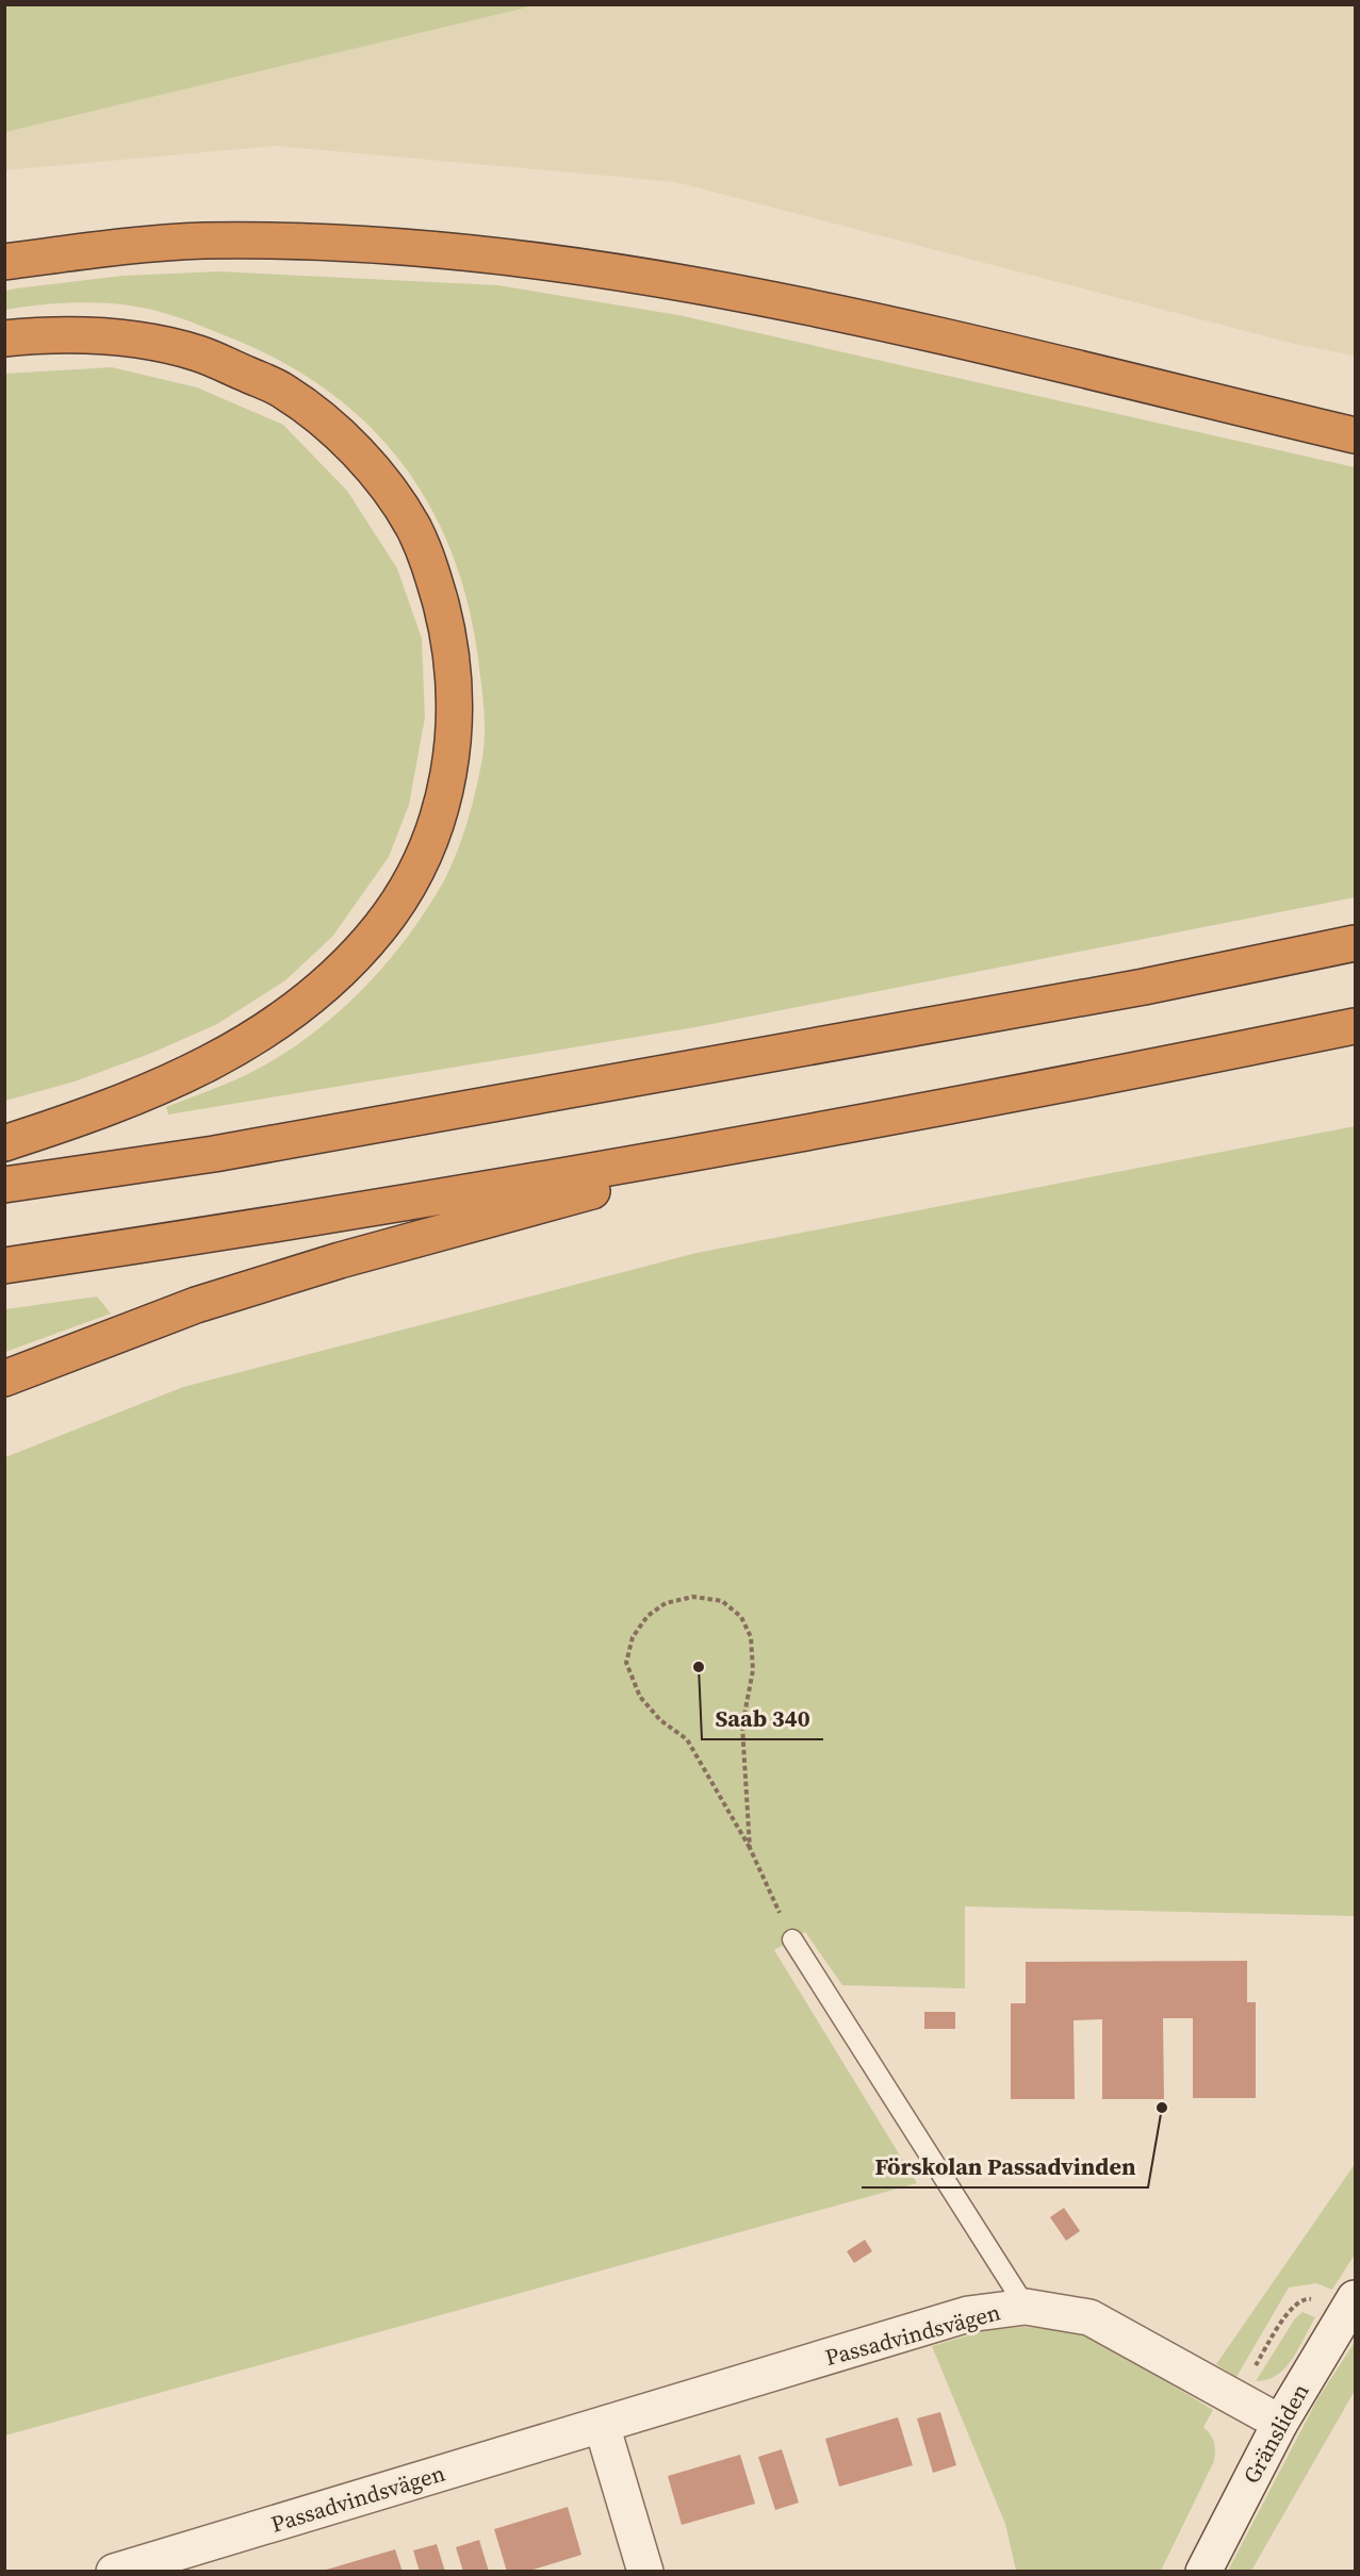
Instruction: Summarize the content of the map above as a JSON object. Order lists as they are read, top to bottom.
{
  "streets": {
    "street": ["Passadvindsvägen", "Gränsliden"]
  },
  "crossings": [
    ["Passadvindsvägen", "Gränsliden"]
  ],
  "places": ["Saab 340", "Förskolan Passadvinden"]
}
